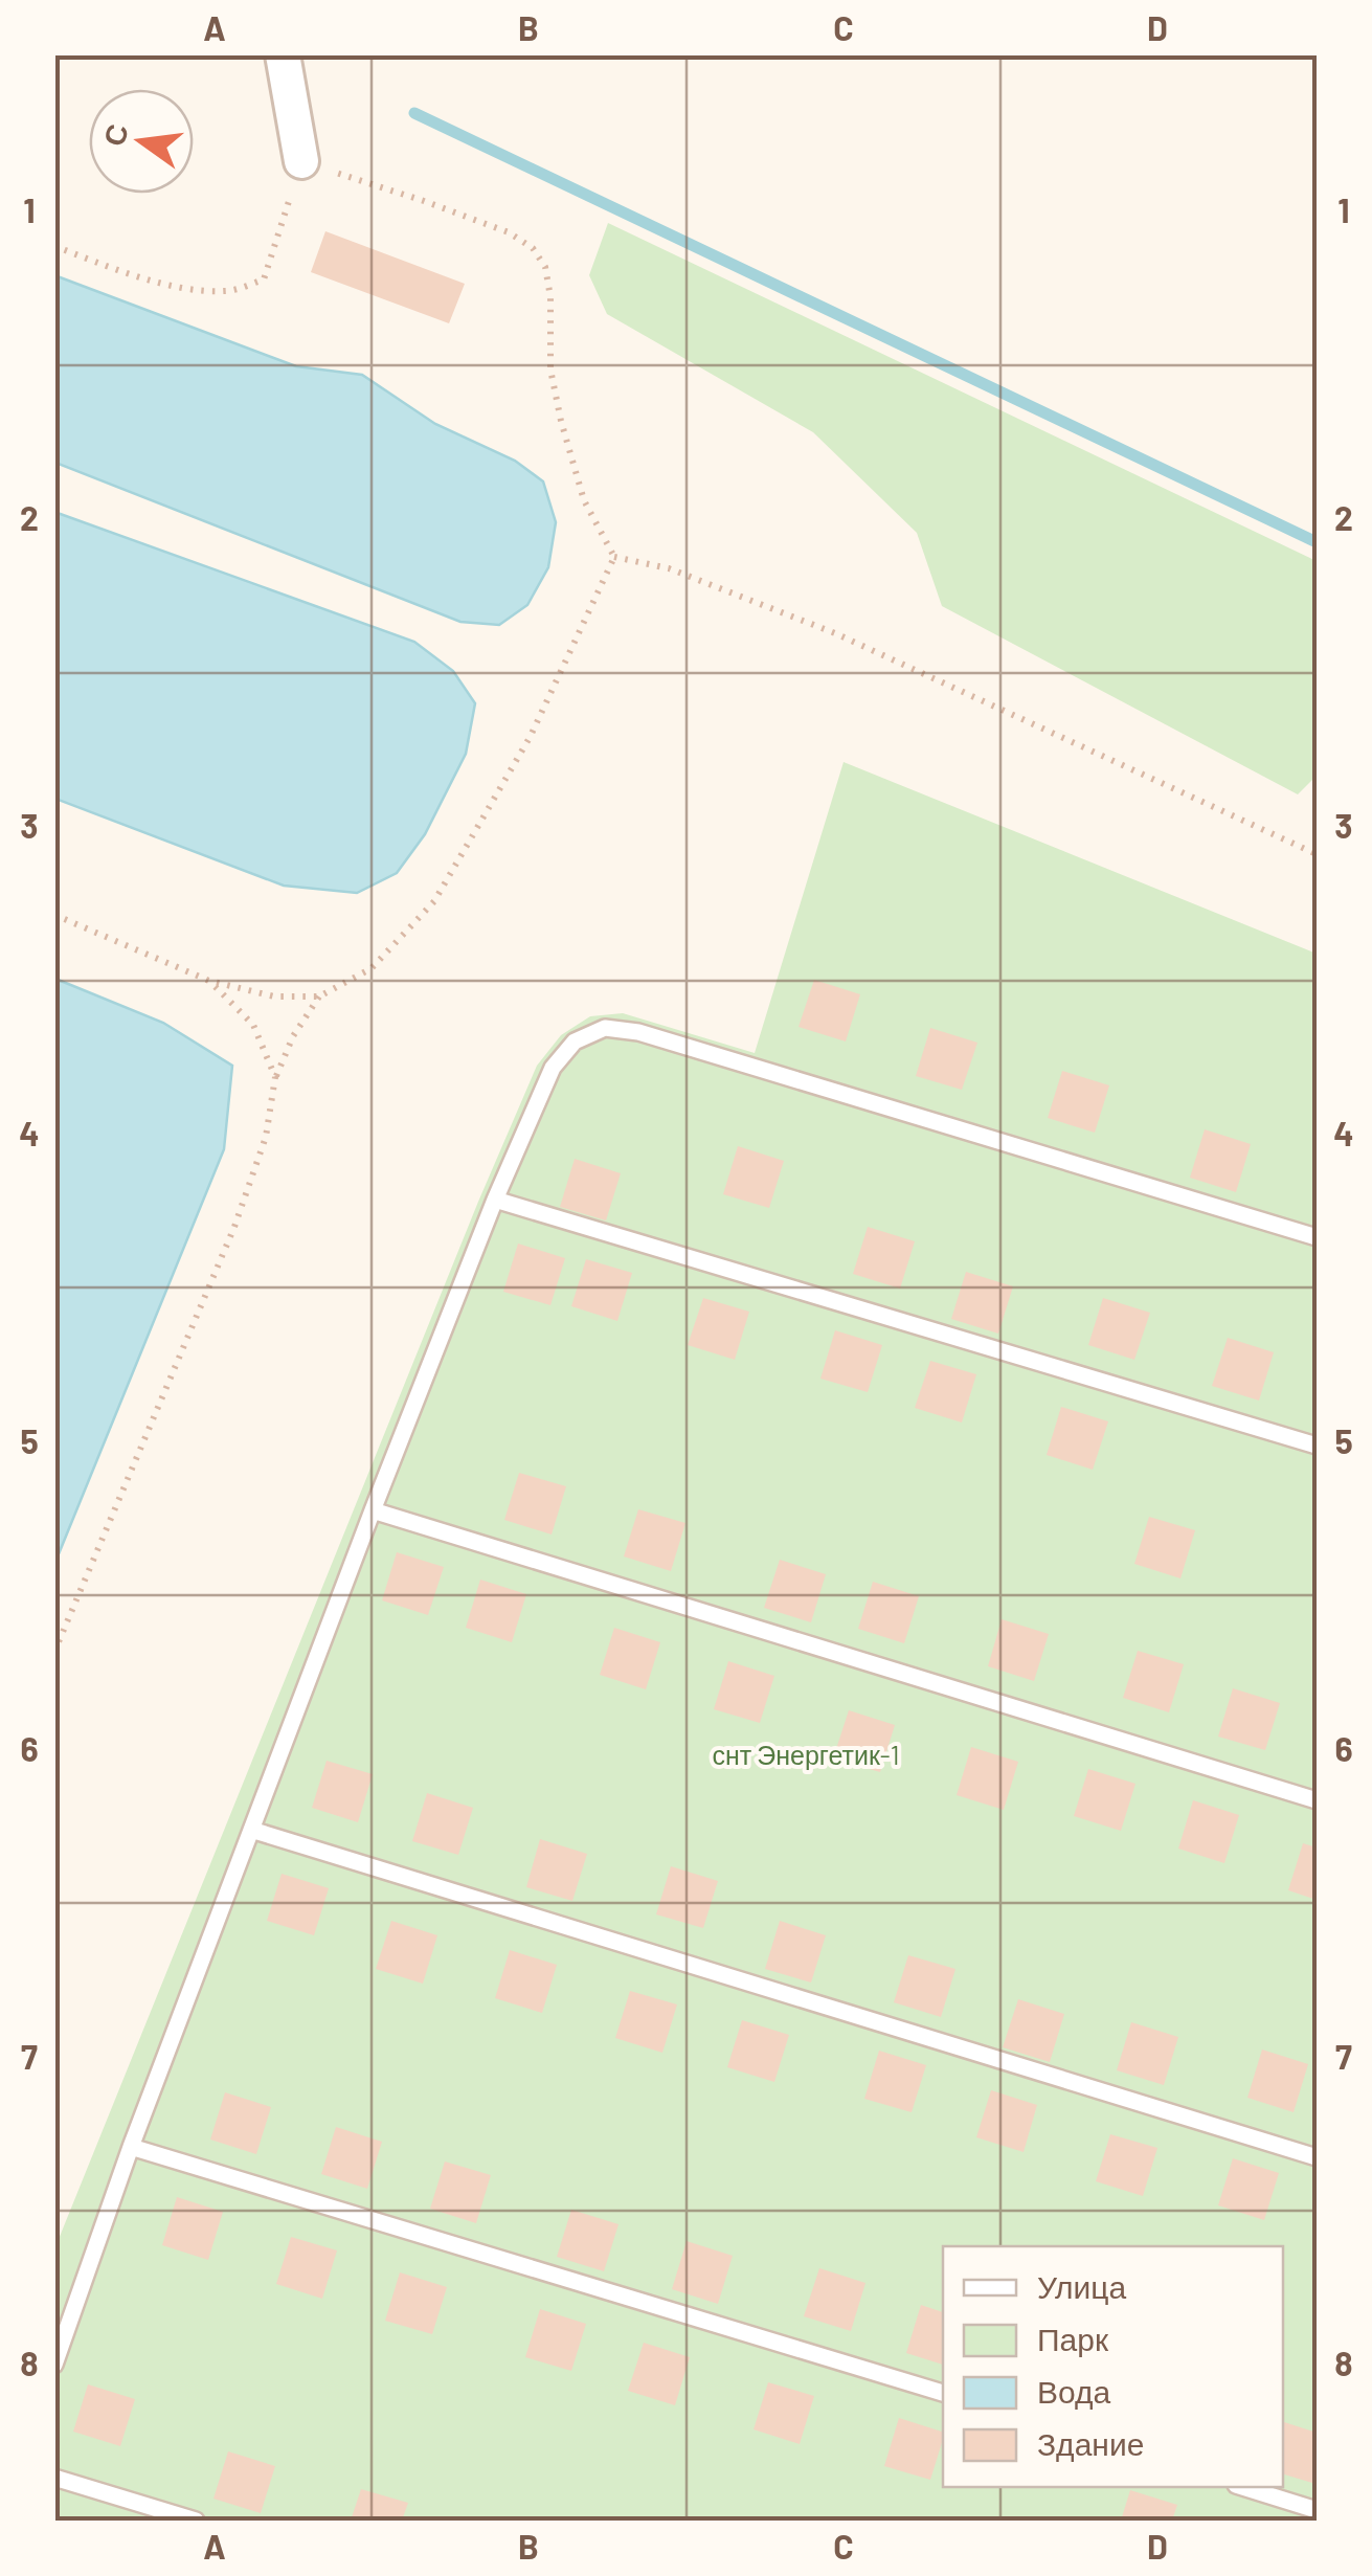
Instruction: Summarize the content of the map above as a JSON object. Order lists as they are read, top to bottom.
{
  "parks": ["снт Энергетик-1"],
  "legend": [
    "Улица",
    "Парк",
    "Вода",
    "Здание"
  ],
  "north": "left",
  "grid": {
    "columns": [
      "A",
      "B",
      "C",
      "D"
    ],
    "rows": [
      "1",
      "2",
      "3",
      "4",
      "5",
      "6",
      "7",
      "8"
    ]
  }
}
